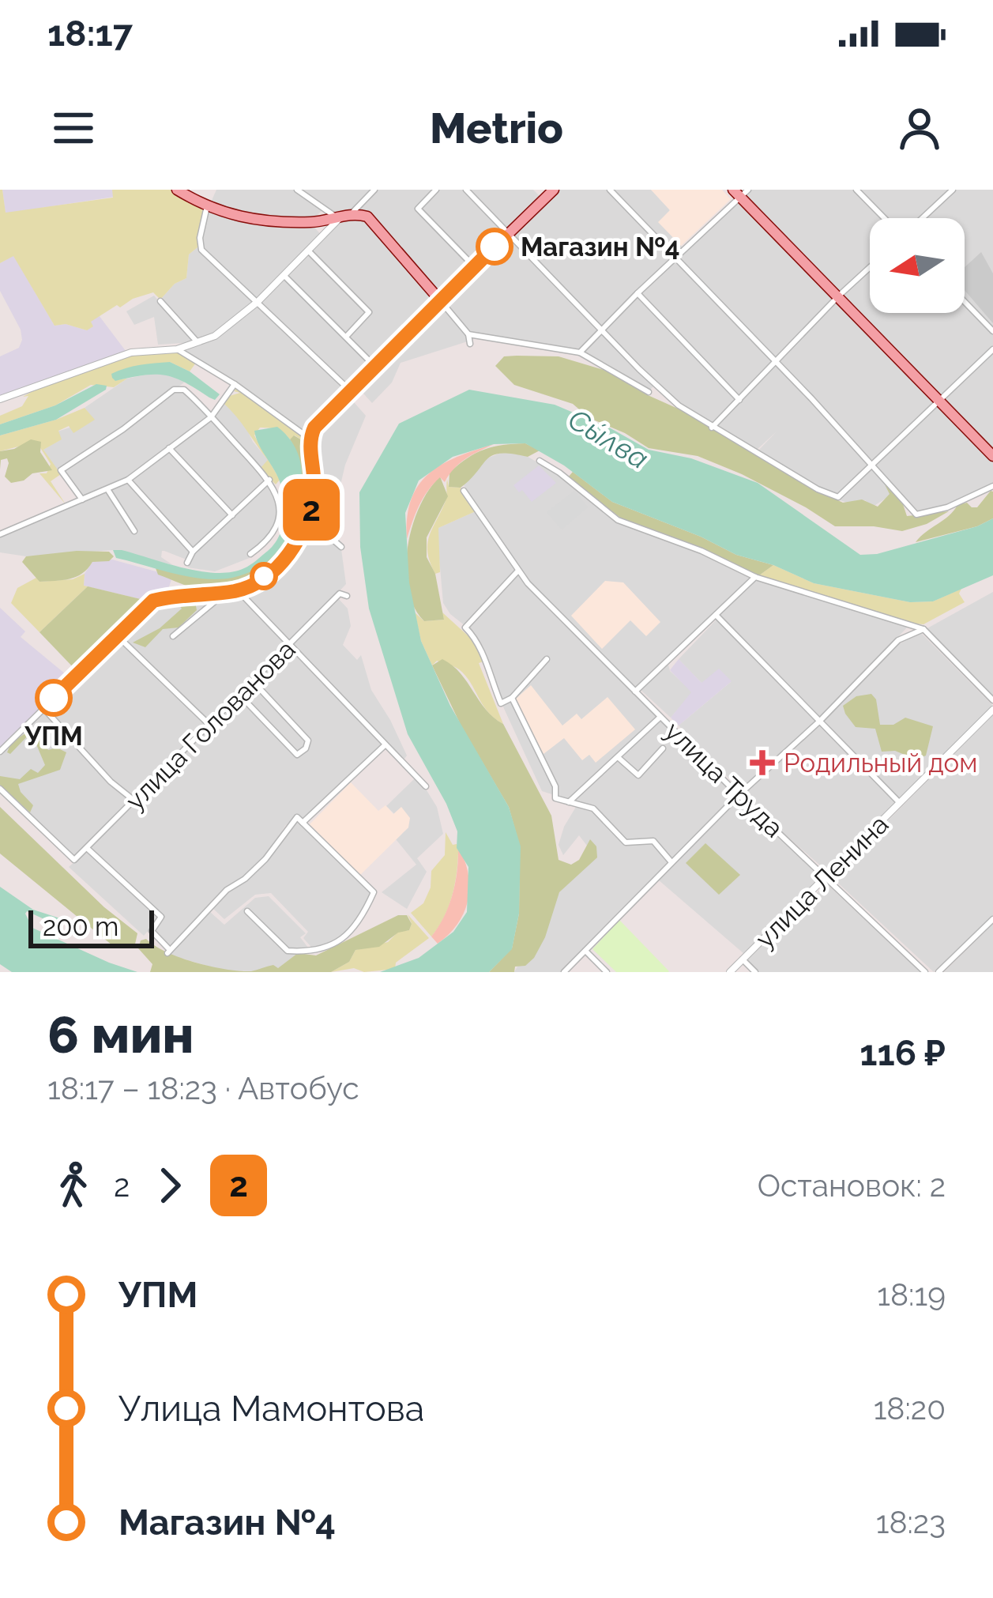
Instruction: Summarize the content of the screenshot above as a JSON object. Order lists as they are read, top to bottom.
{
  "streets": {
    "street": ["улица Голованова", "улица Труда", "улица Ленина"]
  },
  "crossings": [
    ["улица Труда", "улица Ленина"]
  ],
  "water": ["Сы́лва"],
  "places": {
    "other": ["Магазин №4", "УПМ"],
    "health": ["Родильный дом"]
  },
  "lines": ["bus line 2"],
  "scale_bar": "200 m",
  "north": "left",
  "page": {
    "status": "18:17",
    "header": "Metrio",
    "on_map": "2",
    "scale": "200 m",
    "heading": ["6 мин", "18:17 – 18:23 · Автобус", "116 ₽"],
    "legs": ["2", "2", "Остановок: 2"],
    "list": [
      {
        "name": "УПМ",
        "value": "18:19"
      },
      {
        "name": "Улица Мамонтова",
        "value": "18:20"
      },
      {
        "name": "Магазин №4",
        "value": "18:23"
      }
    ]
  }
}
